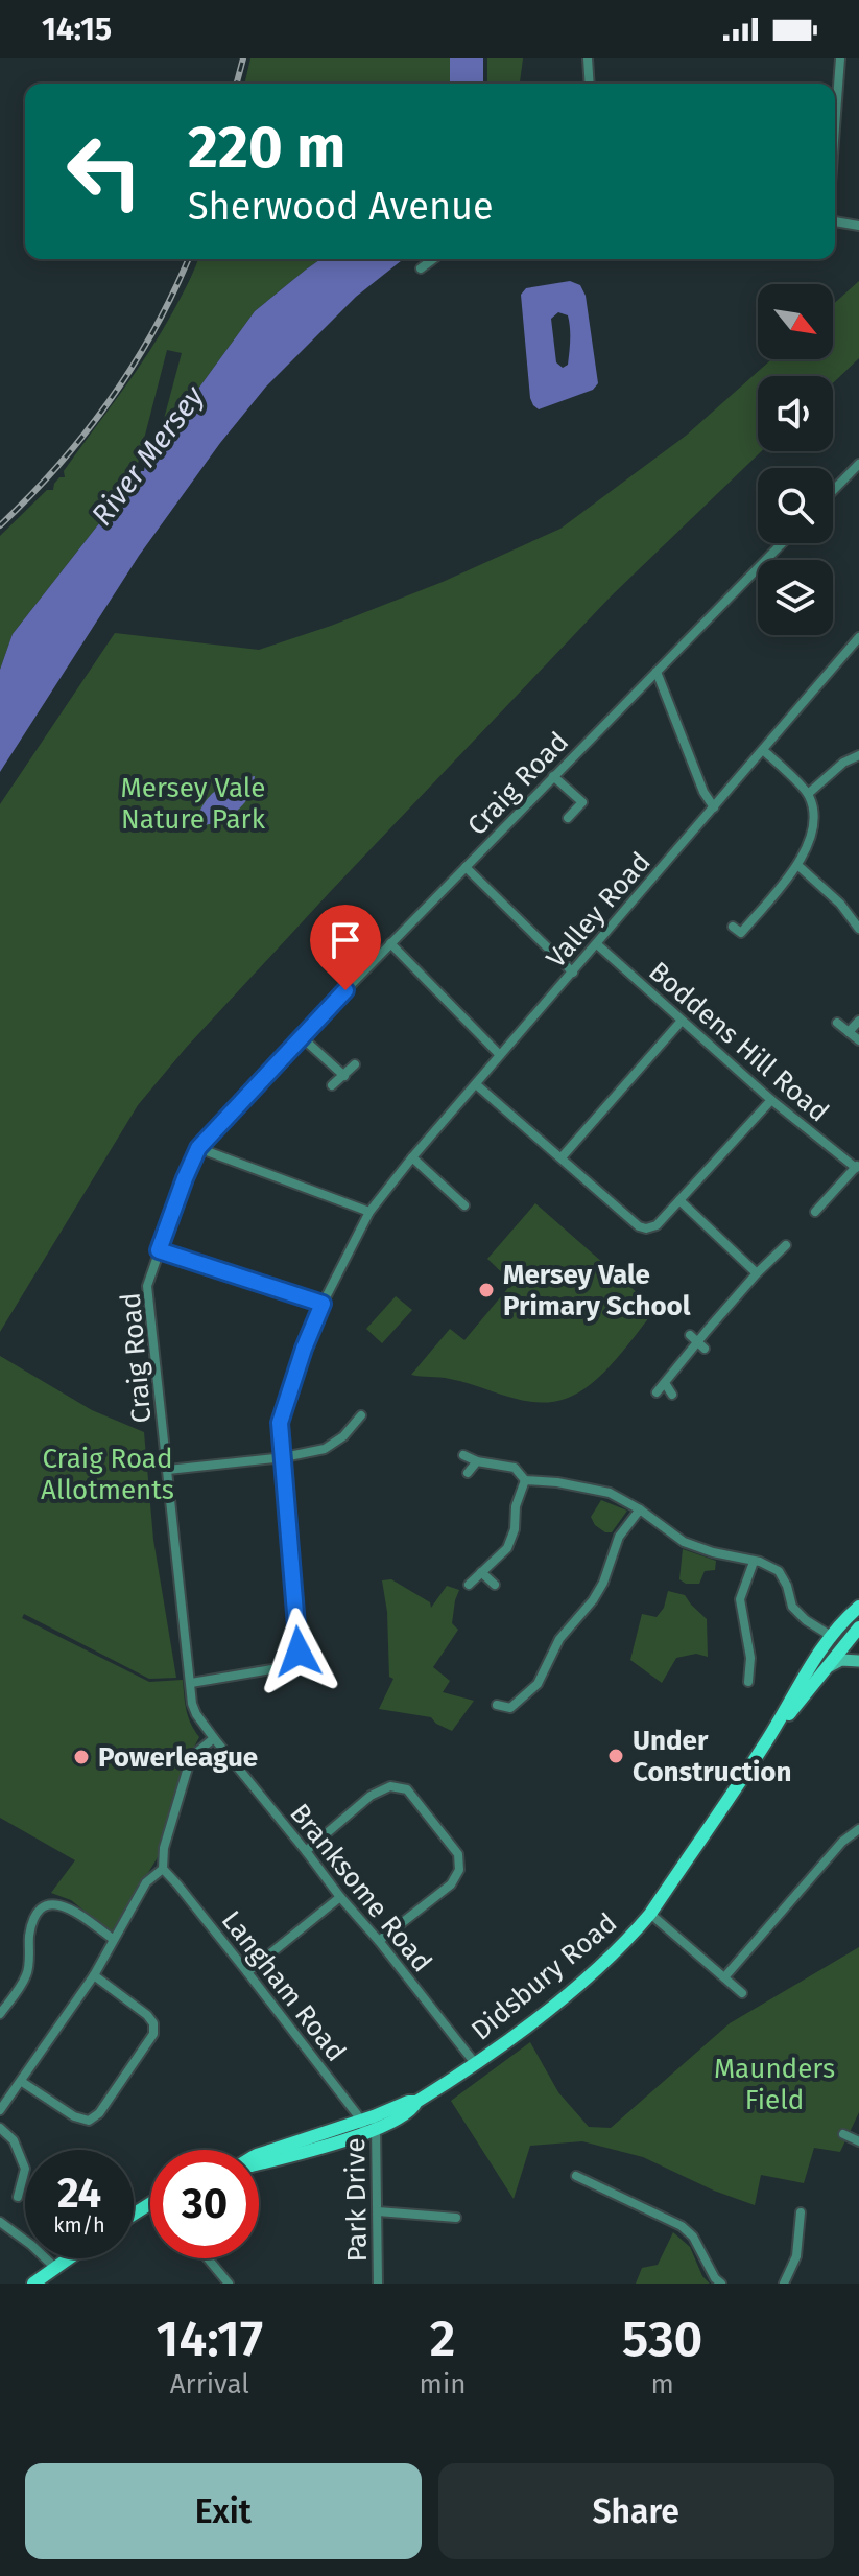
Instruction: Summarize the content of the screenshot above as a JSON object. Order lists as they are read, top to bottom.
{
  "streets": {
    "main road": ["Didsbury Road"],
    "street": [
      "Craig Road",
      "Valley Road",
      "Boddens Hill Road",
      "Branksome Road",
      "Langham Road",
      "Park Drive"
    ]
  },
  "crossings": [
    ["Craig Road", "Valley Road"],
    ["Craig Road", "Branksome Road"],
    ["Valley Road", "Boddens Hill Road"],
    ["Branksome Road", "Didsbury Road"],
    ["Didsbury Road", "Langham Road"],
    ["Didsbury Road", "Park Drive"],
    ["Langham Road", "Park Drive"]
  ],
  "water": ["River Mersey"],
  "parks": ["Mersey Vale Nature Park", "Craig Road Allotments", "Maunders Field"],
  "places": ["Mersey Vale Primary School", "Under Construction", "Powerleague"],
  "north": "bottom right",
  "page": {
    "status": "14:15",
    "turn": ["220 m", "Sherwood Avenue"],
    "speed": "24 km/h",
    "limit": "30",
    "eta": [
      "14:17",
      "Arrival",
      "2",
      "min",
      "530",
      "m"
    ],
    "buttons": ["Exit", "Share"]
  }
}
